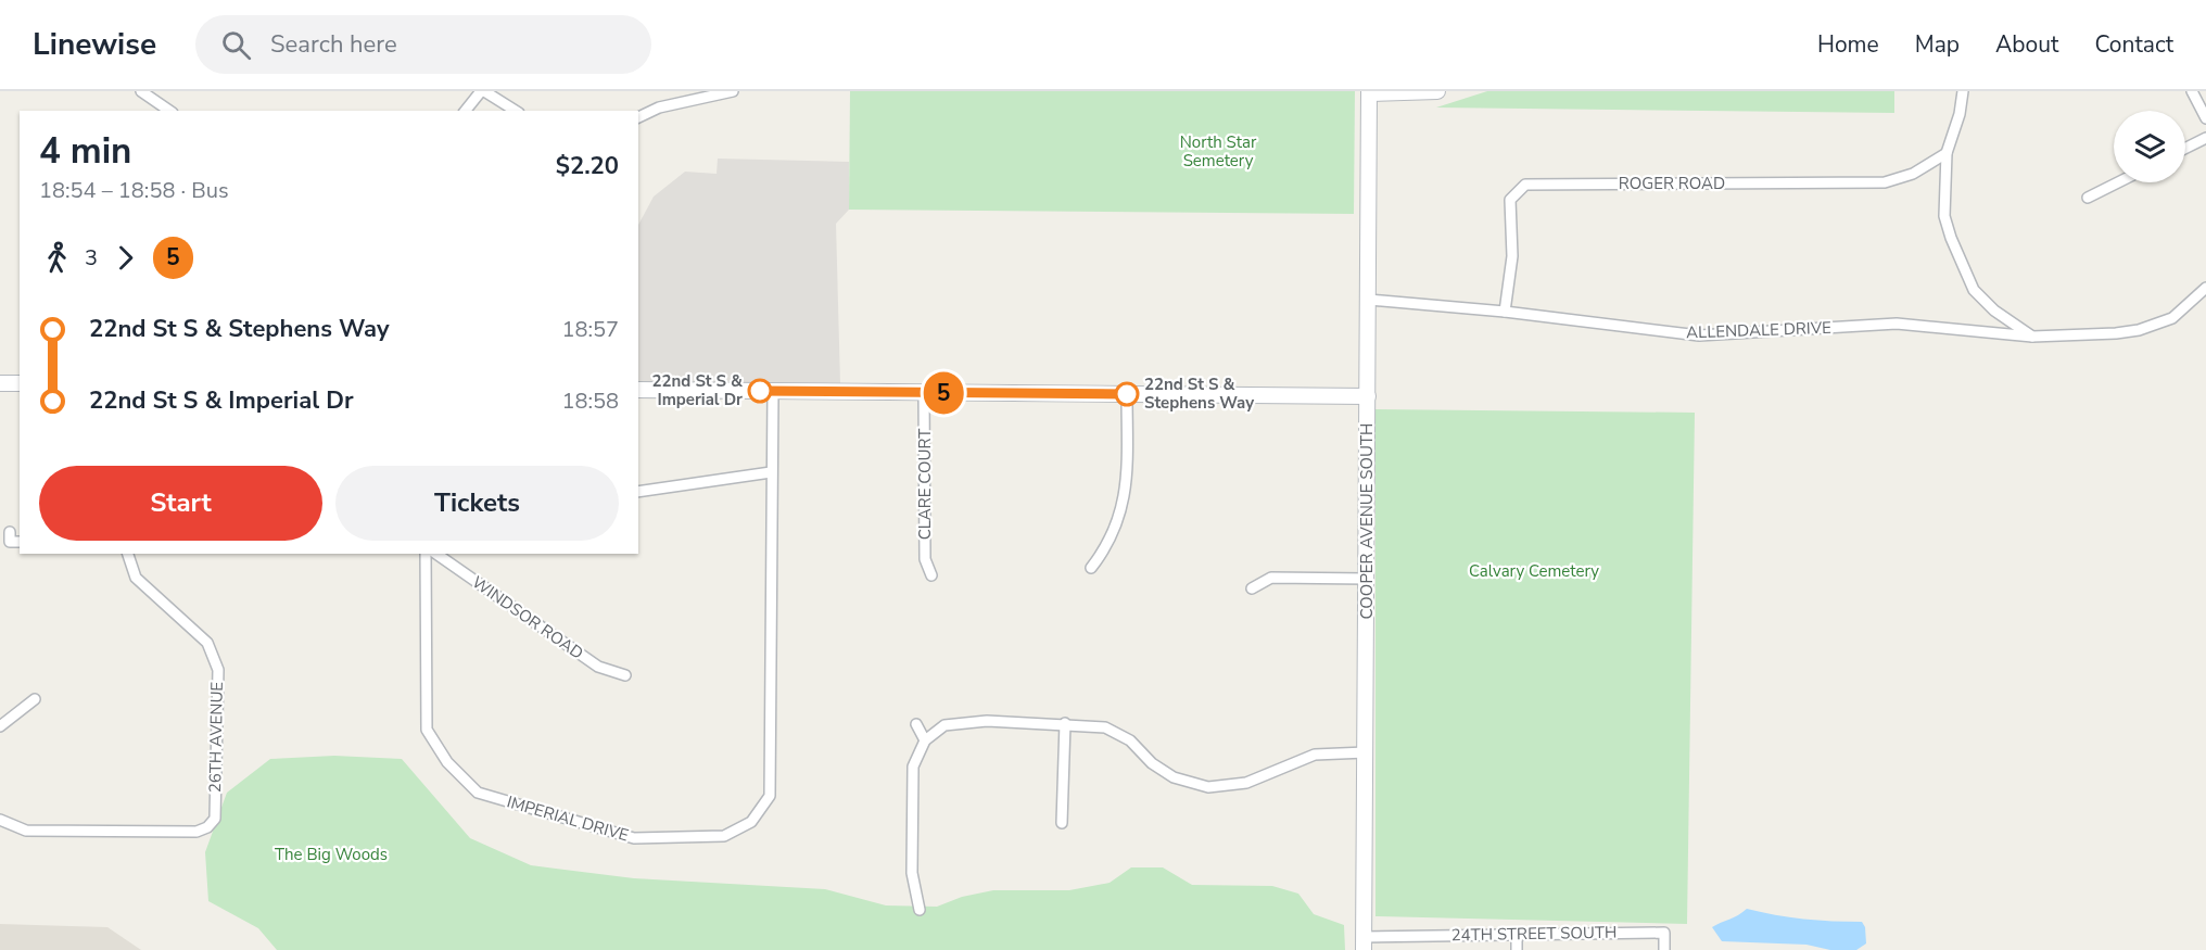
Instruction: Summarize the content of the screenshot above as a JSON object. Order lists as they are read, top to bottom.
{
  "streets": {
    "street": [
      "ROGER ROAD",
      "ALLENDALE DRIVE",
      "CLARE COURT",
      "COOPER AVENUE SOUTH",
      "WINDSOR ROAD",
      "26TH AVENUE",
      "IMPERIAL DRIVE",
      "24TH STREET SOUTH"
    ]
  },
  "crossings": [
    ["ROGER ROAD", "ALLENDALE DRIVE"],
    ["ALLENDALE DRIVE", "COOPER AVENUE SOUTH"],
    ["COOPER AVENUE SOUTH", "24TH STREET SOUTH"]
  ],
  "parks": ["North Star Semetery", "Calvary Cemetery", "The Big Woods"],
  "places": ["22nd St S & Imperial Dr", "22nd St S & Stephens Way"],
  "lines": ["bus line 5"],
  "page": {
    "header": "Linewise",
    "search": "Search here",
    "nav": [
      "Home",
      "Map",
      "About",
      "Contact"
    ],
    "on_map": "5",
    "heading": ["4 min", "18:54 – 18:58 · Bus", "$2.20"],
    "legs": ["3", "5"],
    "list": [
      {
        "name": "22nd St S & Stephens Way",
        "value": "18:57"
      },
      {
        "name": "22nd St S & Imperial Dr",
        "value": "18:58"
      }
    ],
    "buttons": ["Start", "Tickets"]
  }
}
